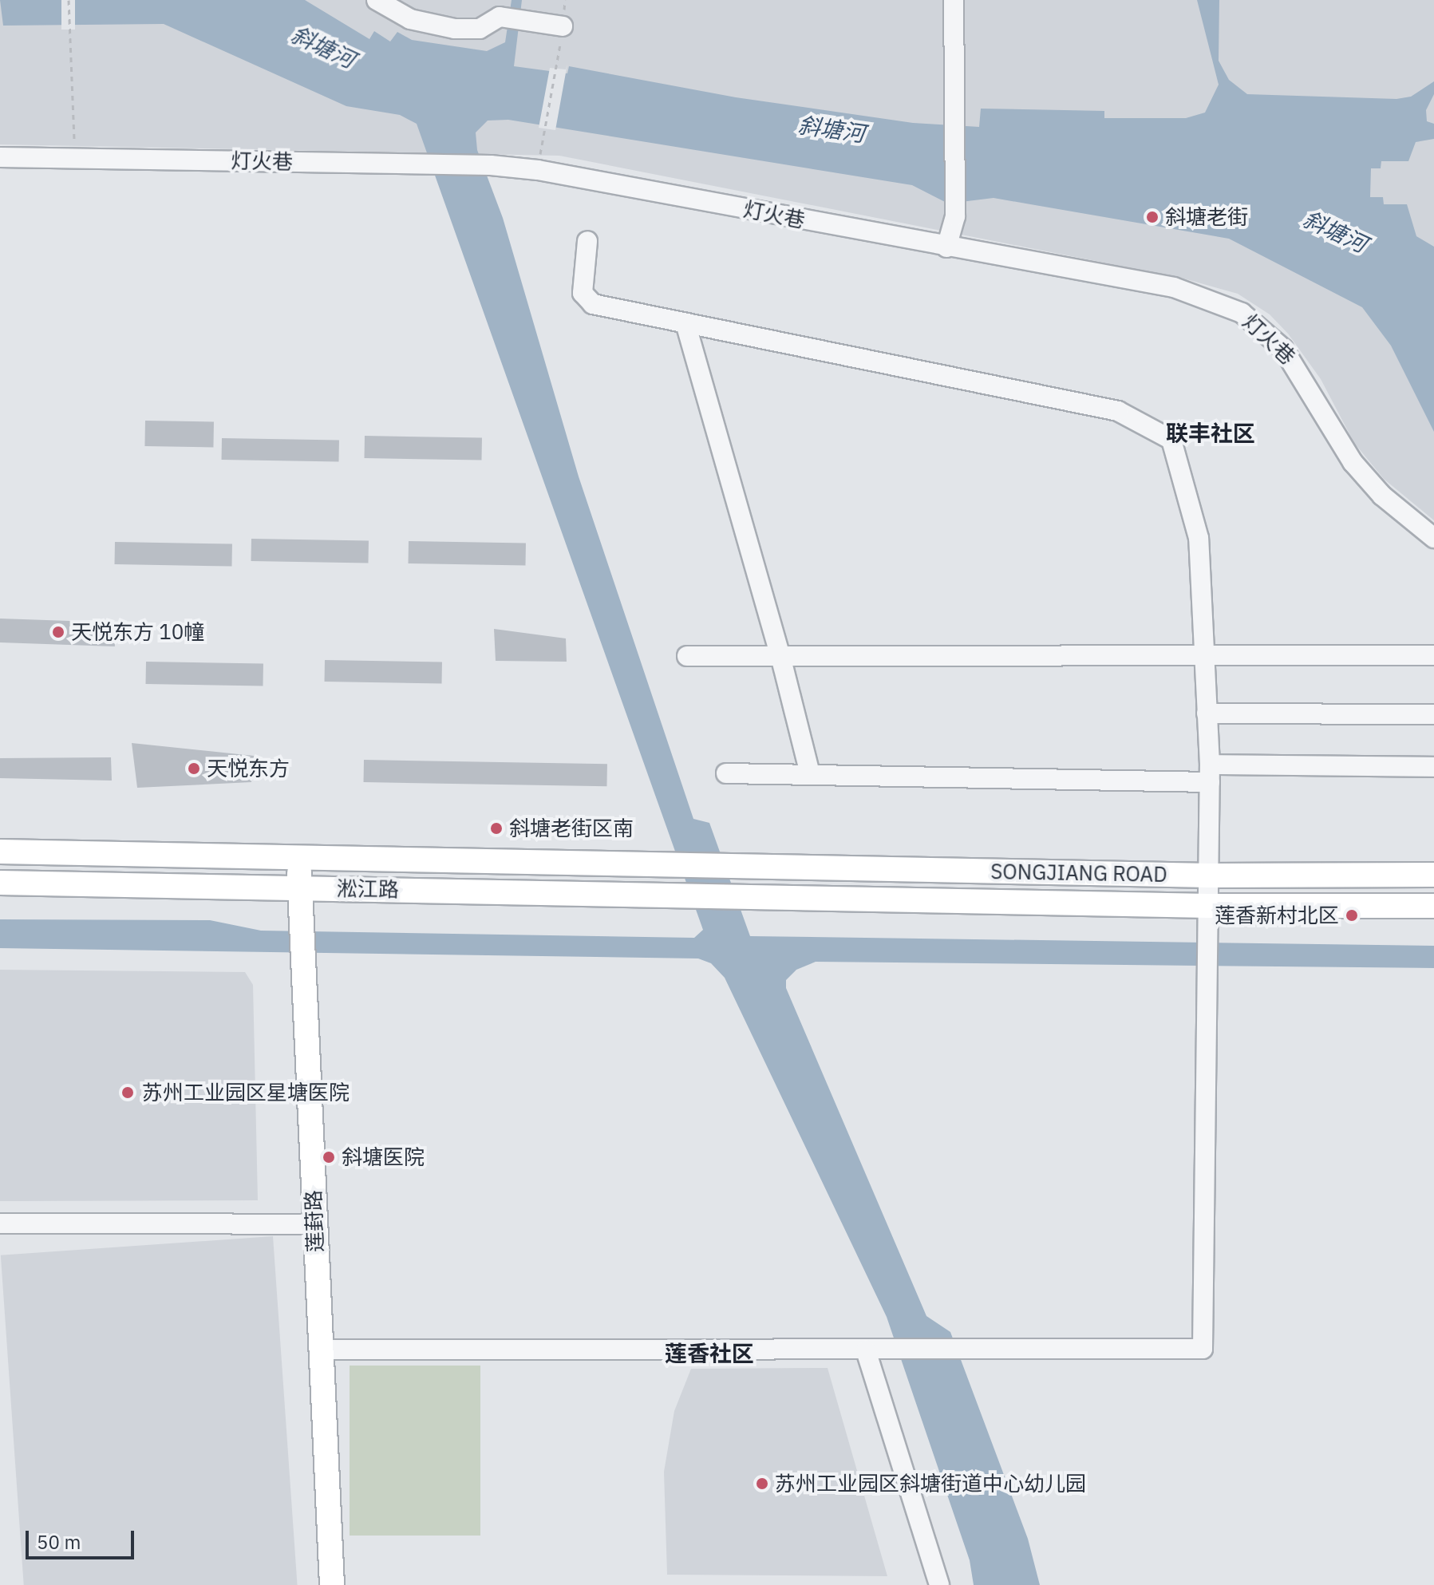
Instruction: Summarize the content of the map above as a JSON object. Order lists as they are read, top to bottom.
{
  "streets": {
    "main road": ["SONGJIANG ROAD", "淞江路", "莲葑路"],
    "street": ["灯火巷"]
  },
  "crossings": [
    ["SONGJIANG ROAD", "淞江路"],
    ["淞江路", "莲葑路"]
  ],
  "districts": ["联丰社区", "莲香社区"],
  "water": ["斜塘河"],
  "places": [
    "斜塘老街",
    "天悦东方 10幢",
    "天悦东方",
    "斜塘老街区南",
    "莲香新村北区",
    "苏州工业园区星塘医院",
    "斜塘医院",
    "苏州工业园区斜塘街道中心幼儿园"
  ],
  "scale_bar": "50 m"
}
